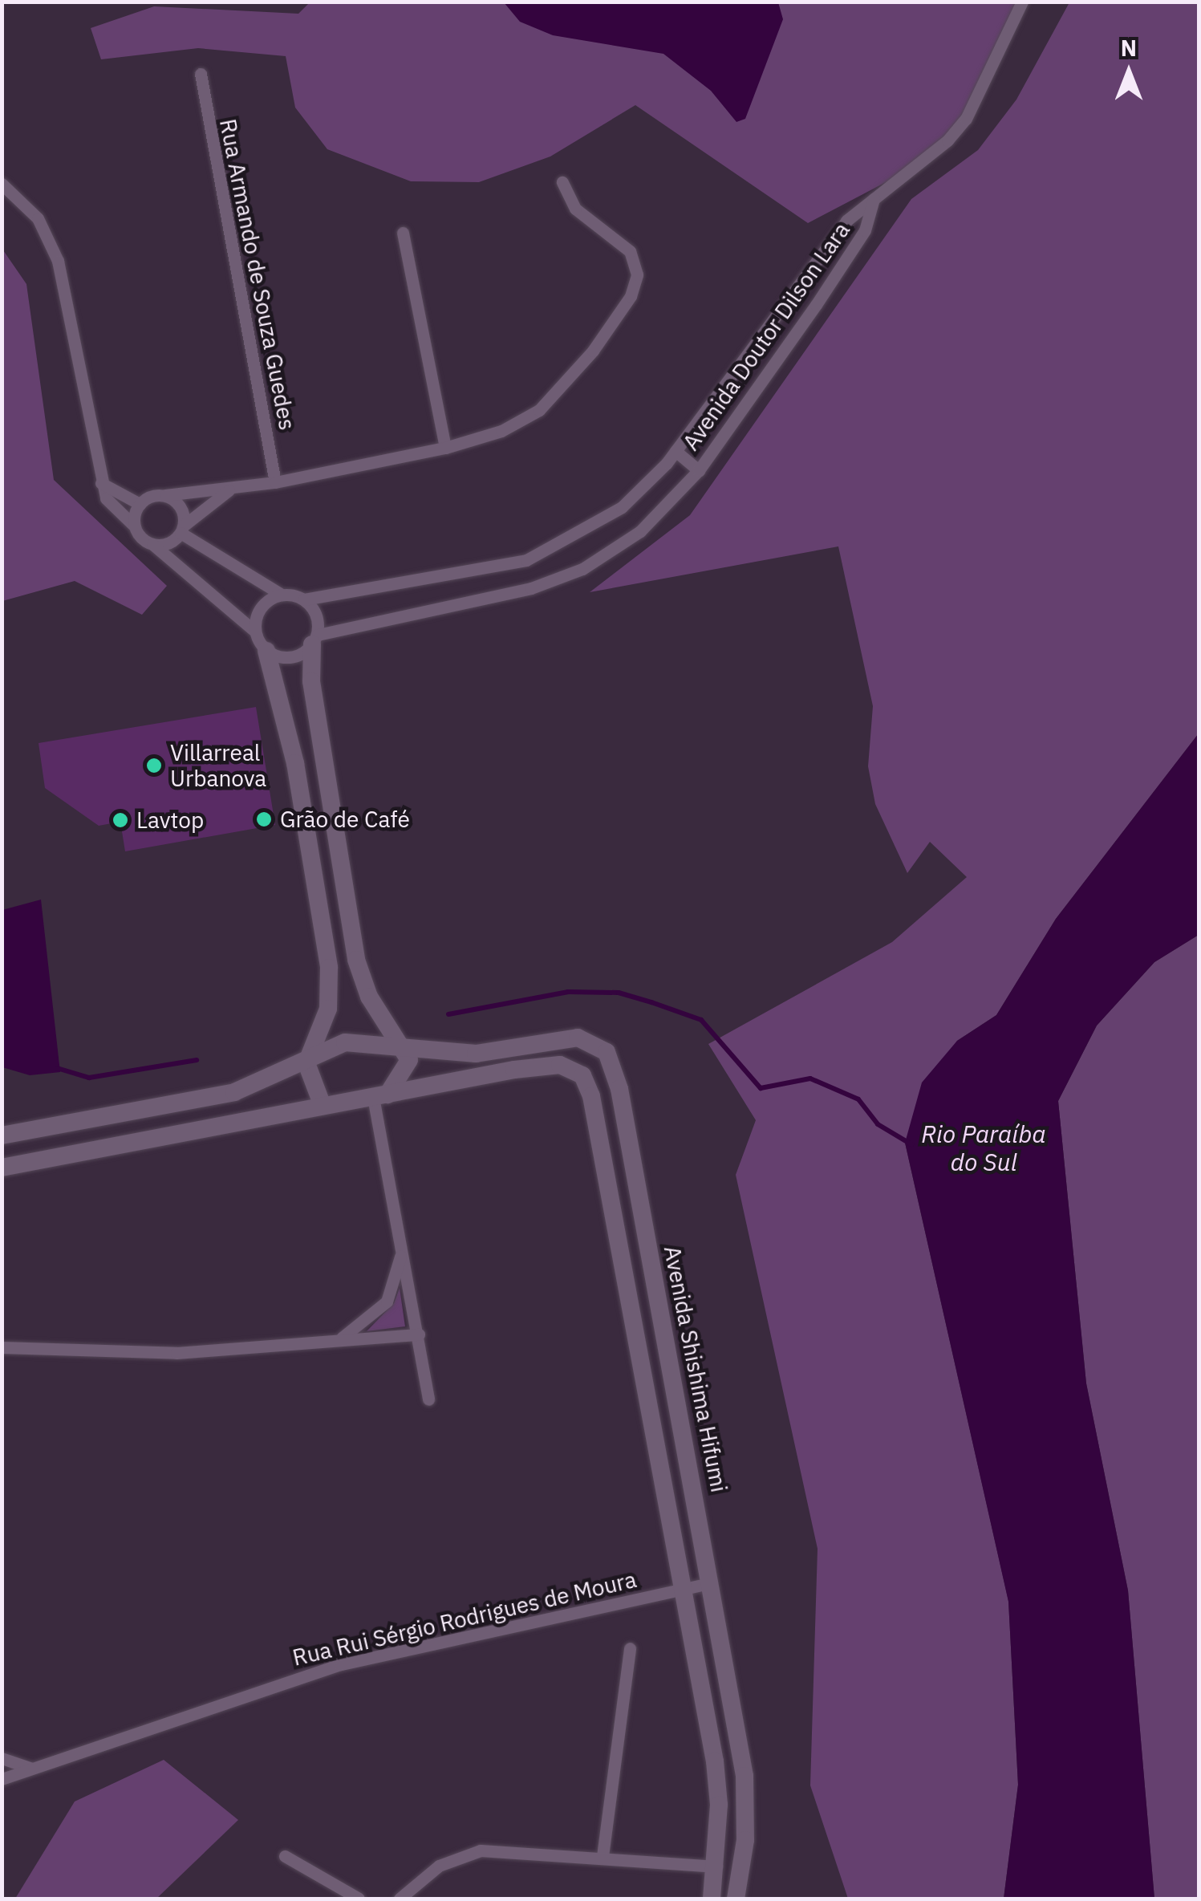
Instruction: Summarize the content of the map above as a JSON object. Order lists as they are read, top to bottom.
{
  "streets": {
    "street": [
      "Rua Armando de Souza Guedes",
      "Avenida Doutor Dilson Lara",
      "Avenida Shishima Hifumi",
      "Rua Rui Sérgio Rodrigues de Moura"
    ]
  },
  "crossings": [
    ["Avenida Shishima Hifumi", "Rua Rui Sérgio Rodrigues de Moura"]
  ],
  "water": ["Rio Paraíba do Sul"],
  "places": ["Villarreal Urbanova", "Grão de Café", "Lavtop"],
  "north": "top"
}
